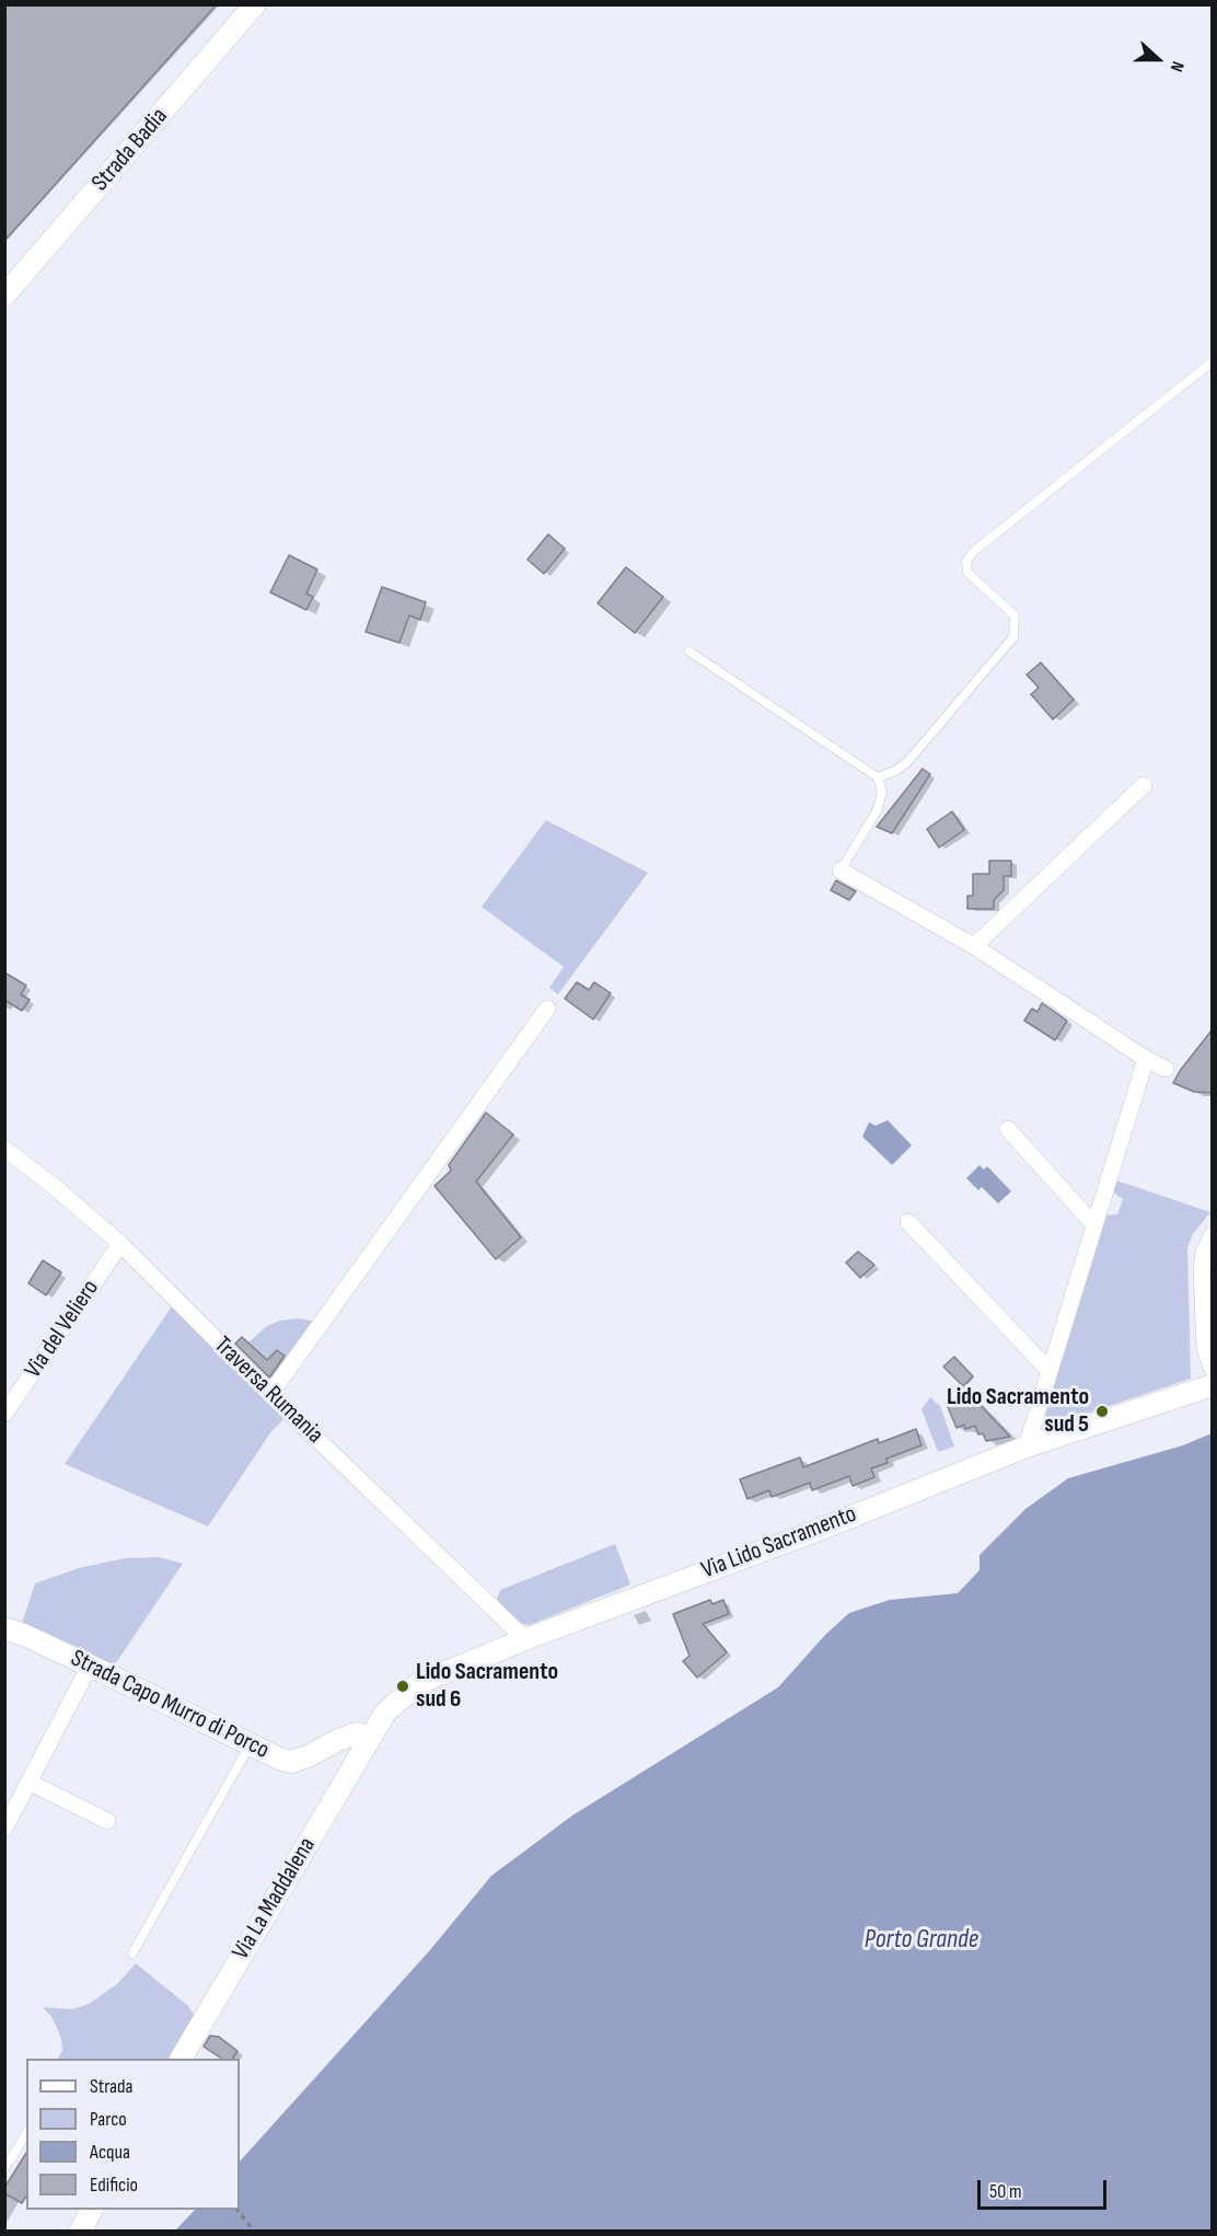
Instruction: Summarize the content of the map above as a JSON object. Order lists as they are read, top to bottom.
{
  "streets": {
    "street": [
      "Strada Badia",
      "Via del Veliero",
      "Traversa Rumania",
      "Via Lido Sacramento",
      "Strada Capo Murro di Porco",
      "Via La Maddalena"
    ]
  },
  "crossings": [
    ["Via del Veliero", "Traversa Rumania"],
    ["Traversa Rumania", "Via Lido Sacramento"],
    ["Via Lido Sacramento", "Strada Capo Murro di Porco"],
    ["Via Lido Sacramento", "Via La Maddalena"],
    ["Strada Capo Murro di Porco", "Via La Maddalena"]
  ],
  "water": ["Porto Grande"],
  "places": ["Lido Sacramento sud 5", "Lido Sacramento sud 6"],
  "legend": [
    "Strada",
    "Parco",
    "Acqua",
    "Edificio"
  ],
  "scale_bar": "50 m",
  "north": "right"
}
